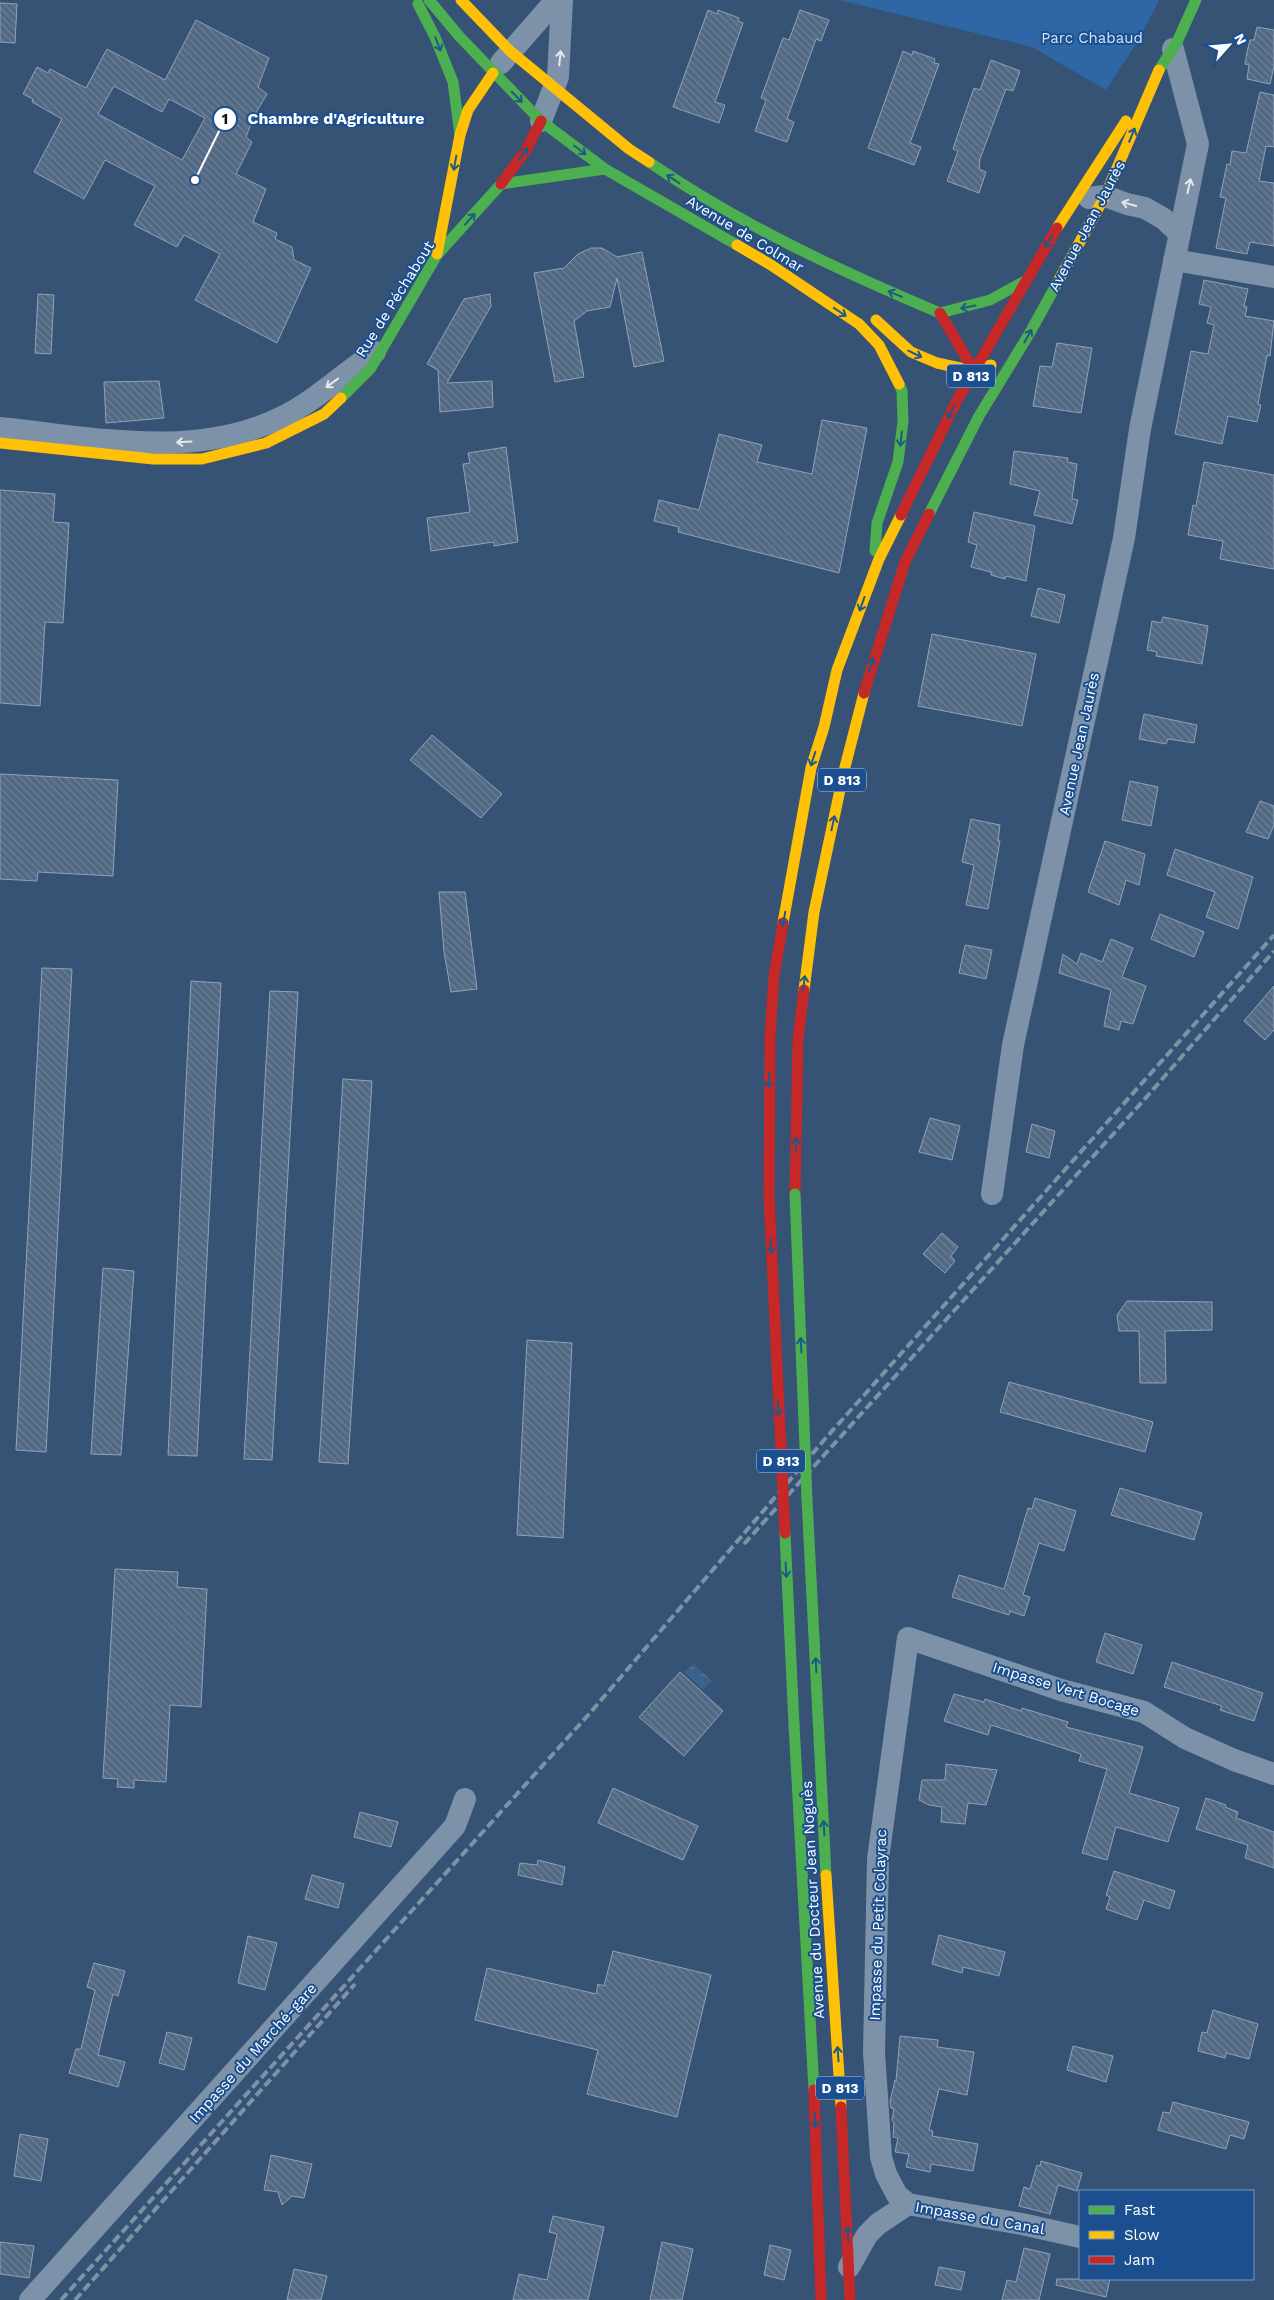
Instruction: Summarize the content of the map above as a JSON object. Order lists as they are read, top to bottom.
{
  "streets": {
    "main road": [
      "Avenue Jean Jaurès",
      "Avenue de Colmar",
      "Rue de Péchabout",
      "D 813",
      "Avenue du Docteur Jean Noguès"
    ],
    "street": [
      "Impasse Vert Bocage",
      "Impasse du Petit Colayrac",
      "Impasse du Marché-gare",
      "Impasse du Canal"
    ]
  },
  "crossings": [
    ["Avenue Jean Jaurès", "D 813"],
    ["Avenue Jean Jaurès", "Avenue du Docteur Jean Noguès"],
    ["Avenue de Colmar", "Rue de Péchabout"],
    ["Avenue de Colmar", "D 813"],
    ["Avenue de Colmar", "Avenue du Docteur Jean Noguès"],
    ["D 813", "Avenue du Docteur Jean Noguès"],
    ["Impasse Vert Bocage", "Impasse du Petit Colayrac"],
    ["Avenue du Docteur Jean Noguès", "Impasse du Canal"],
    ["Impasse du Petit Colayrac", "Impasse du Canal"]
  ],
  "parks": ["Parc Chabaud"],
  "places": ["Chambre d'Agriculture"],
  "legend": ["Fast", "Slow", "Jam"],
  "north": "top right"
}
